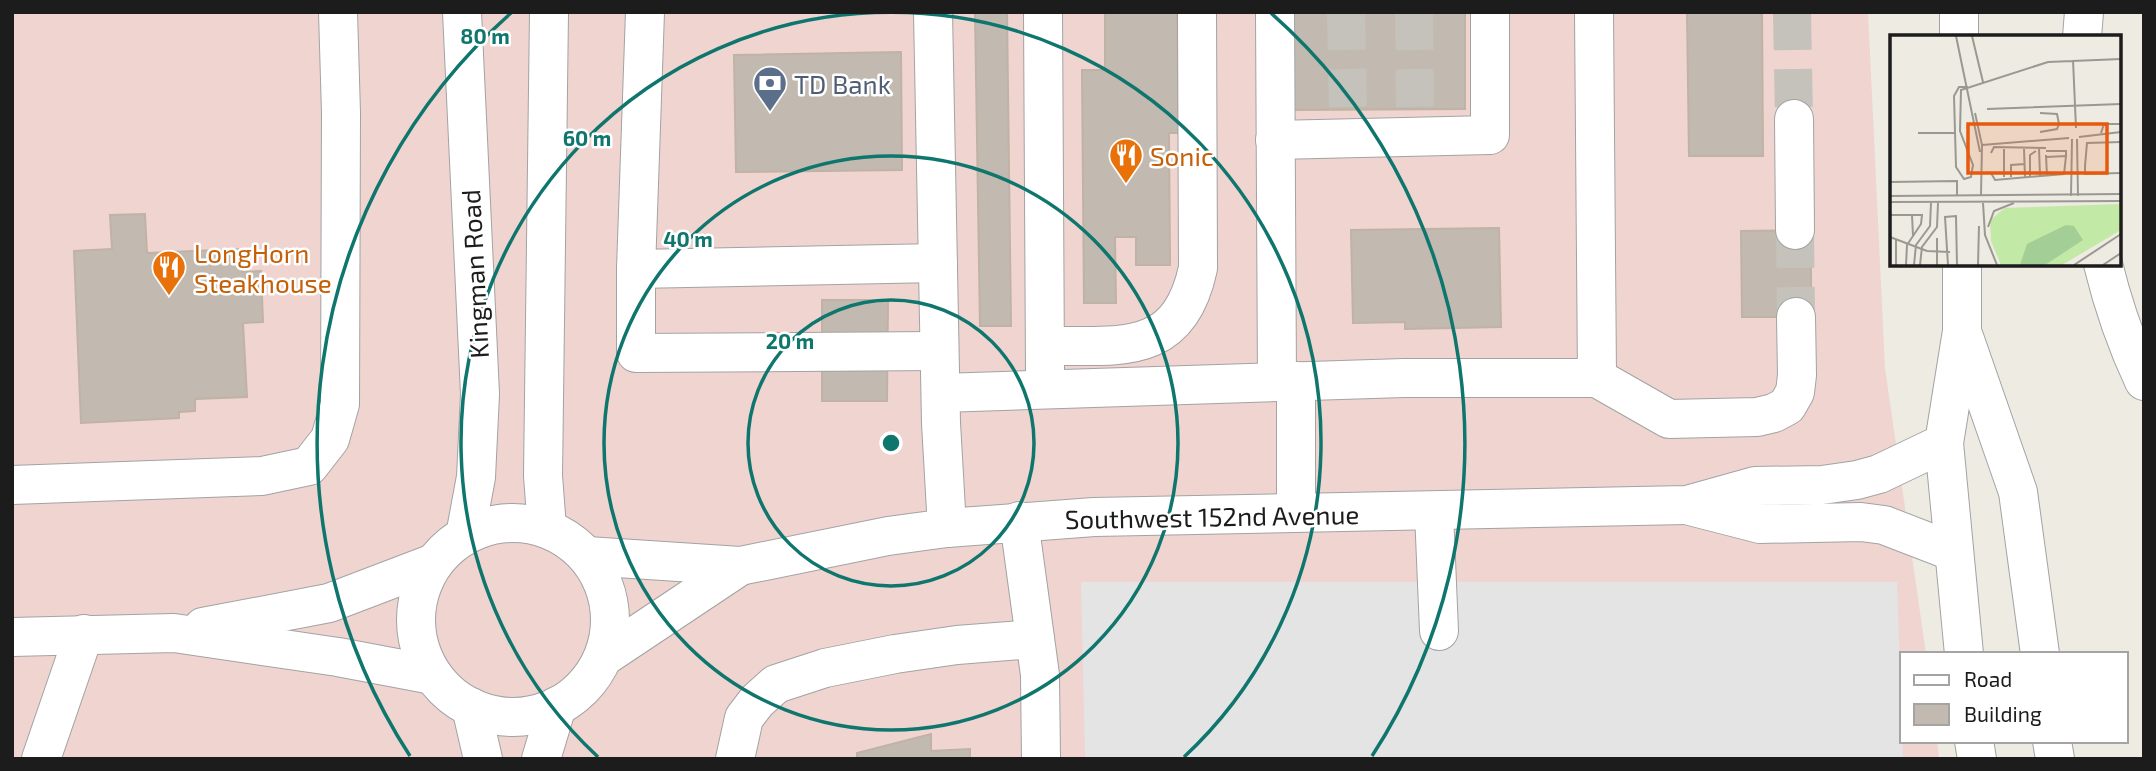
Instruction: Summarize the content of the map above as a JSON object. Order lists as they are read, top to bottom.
{
  "streets": {
    "street": ["Kingman Road", "Southwest 152nd Avenue"]
  },
  "crossings": [
    ["Kingman Road", "Southwest 152nd Avenue"]
  ],
  "places": {
    "bank": ["TD Bank"],
    "restaurant": ["Sonic", "LongHorn Steakhouse"]
  },
  "legend": ["Road", "Building"],
  "rings": [
    "80 m",
    "60 m",
    "40 m",
    "20 m"
  ]
}
